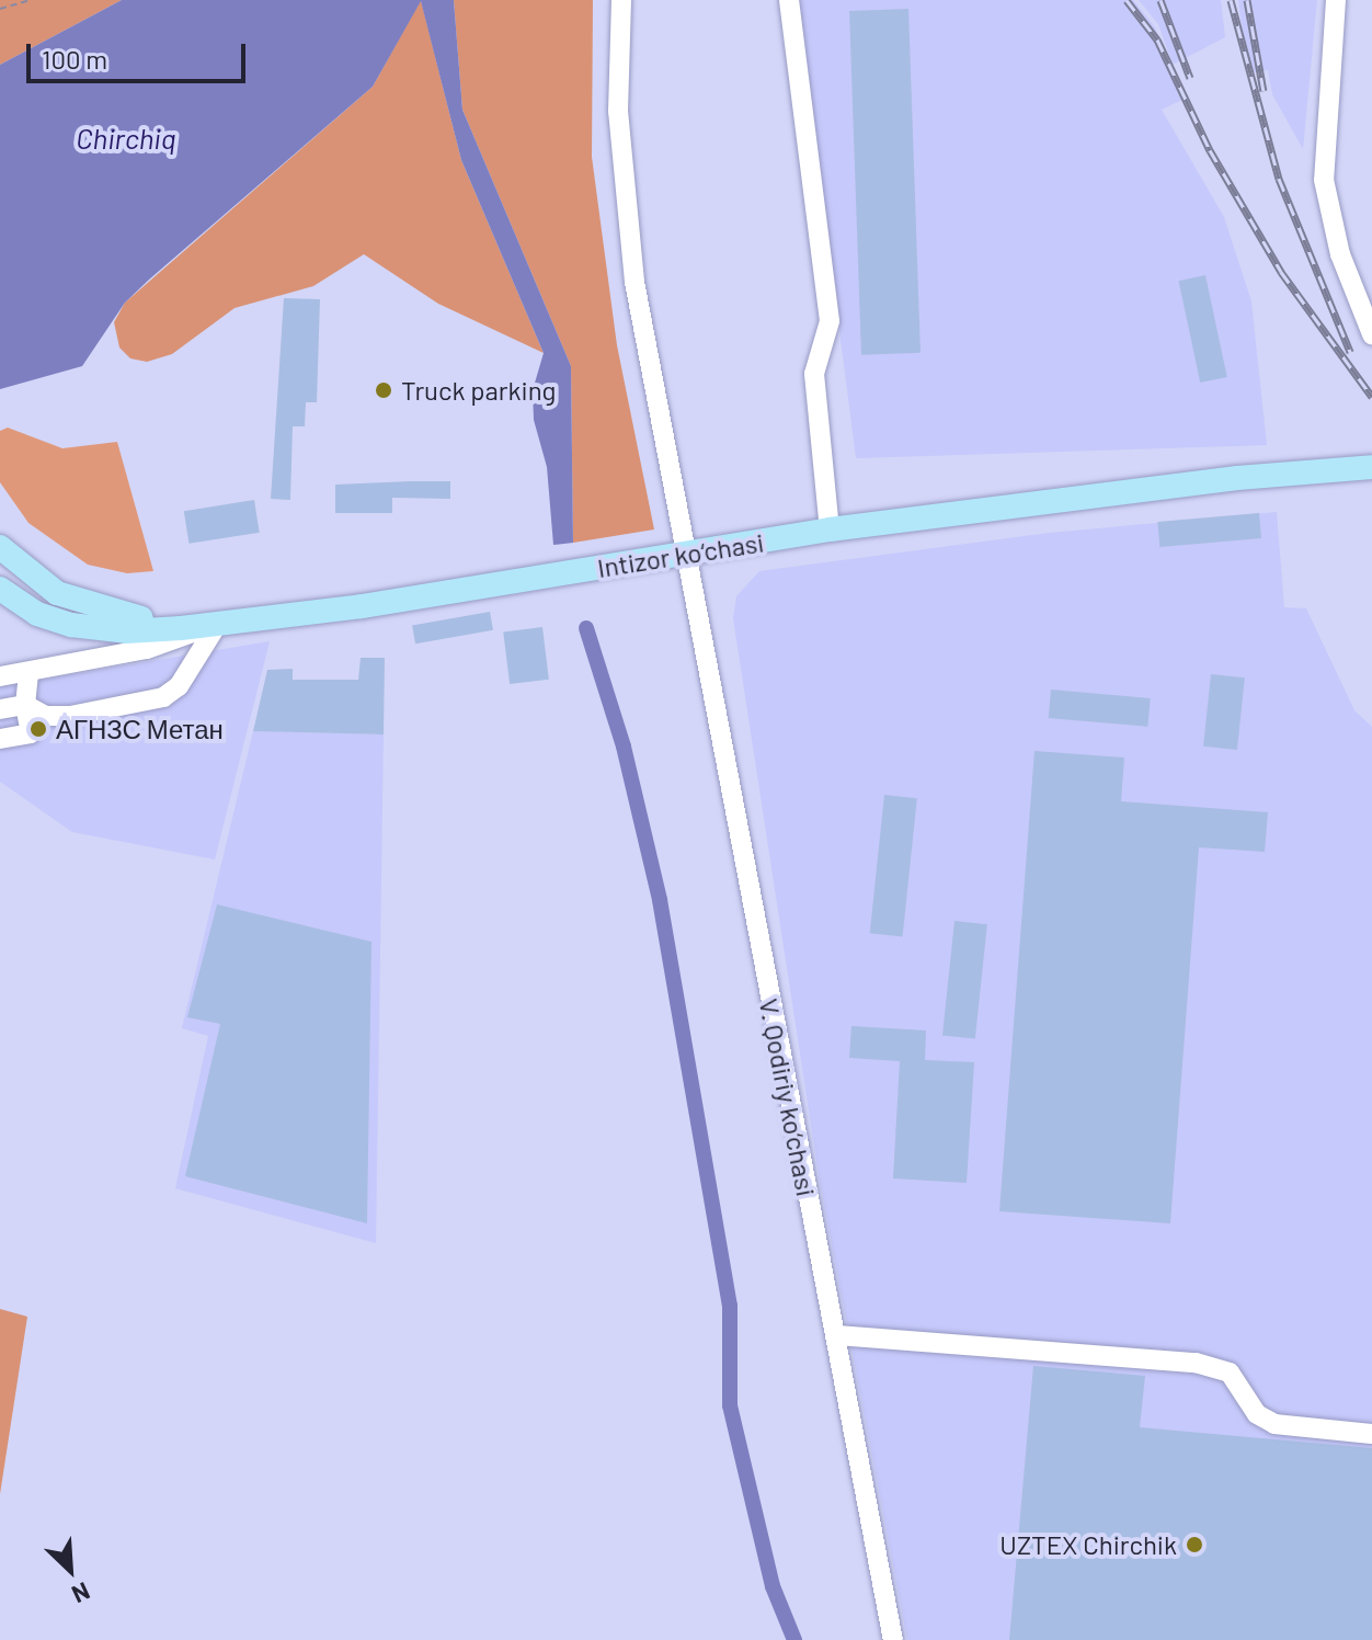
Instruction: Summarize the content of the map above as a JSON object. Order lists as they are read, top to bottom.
{
  "streets": {
    "main road": ["Intizor ko‘chasi"],
    "street": ["V. Qodiriy ko‘chasi"]
  },
  "crossings": [
    ["Intizor ko‘chasi", "V. Qodiriy ko‘chasi"]
  ],
  "water": ["Chirchiq"],
  "places": ["Truck parking", "АГНЗС Метан", "UZTEX Chirchik"],
  "scale_bar": "100 m",
  "north": "bottom right"
}
